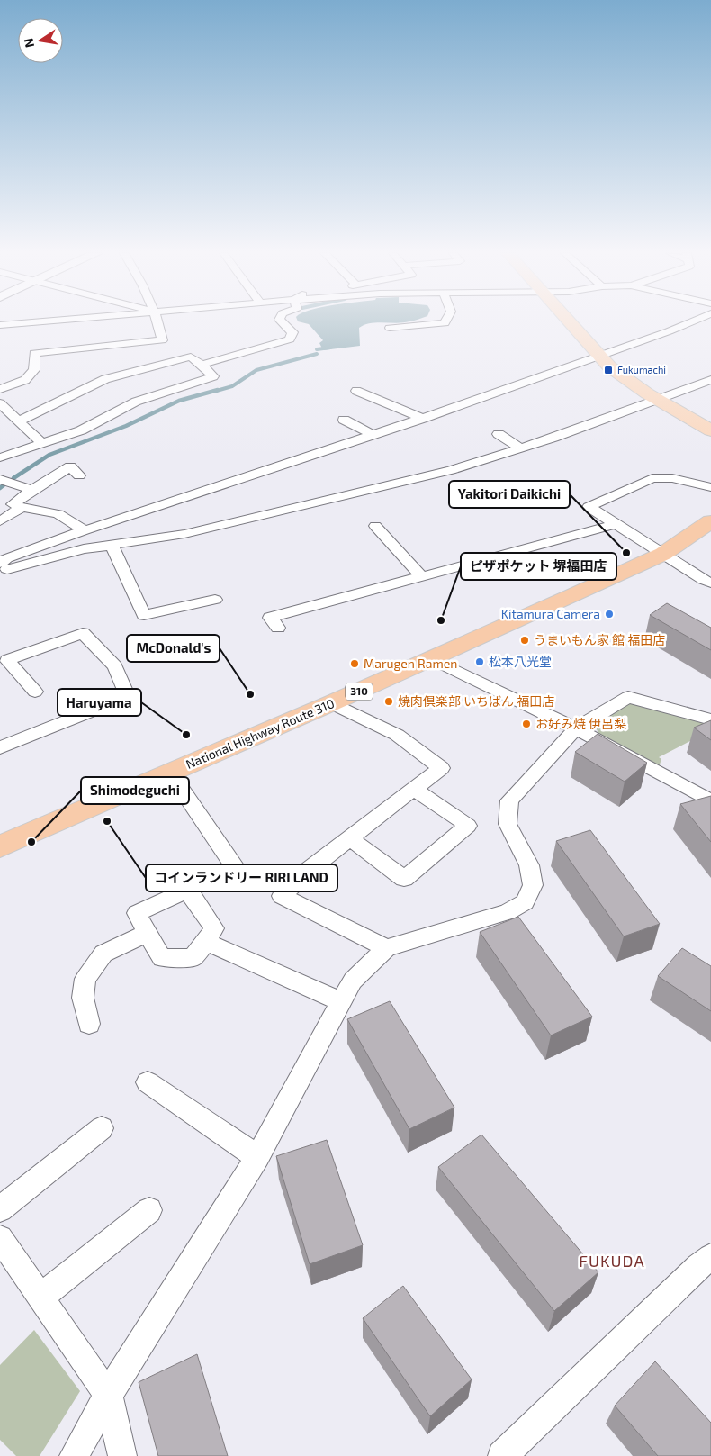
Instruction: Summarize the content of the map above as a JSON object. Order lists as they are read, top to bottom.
{
  "streets": {
    "highway": ["310", "National Highway Route 310"]
  },
  "districts": ["FUKUDA"],
  "places": {
    "transit": ["Fukumachi"],
    "other": [
      "Yakitori Daikichi",
      "Kitamura Camera",
      "ピザポケット 堺福田店",
      "うまいもん家 館 福田店",
      "松本八光堂",
      "Marugen Ramen",
      "McDonald's",
      "焼肉倶楽部 いちばん 福田店",
      "お好み焼 伊呂梨",
      "Haruyama",
      "コインランドリー RIRI LAND",
      "Shimodeguchi"
    ]
  },
  "north": "left"
}
